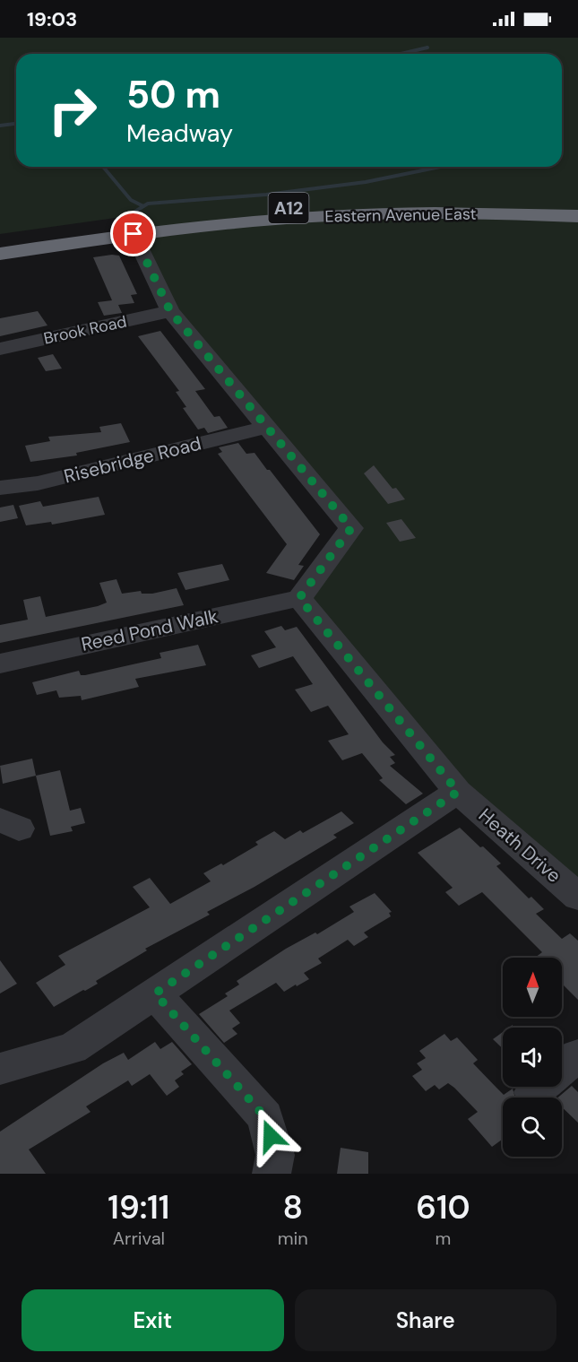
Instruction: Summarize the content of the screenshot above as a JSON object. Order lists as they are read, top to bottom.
{
  "streets": {
    "highway": ["A12", "Eastern Avenue East"],
    "street": [
      "Brook Road",
      "Risebridge Road",
      "Reed Pond Walk",
      "Heath Drive"
    ]
  },
  "crossings": [
    ["Reed Pond Walk", "Heath Drive"]
  ],
  "north": "top",
  "page": {
    "status": "19:03",
    "turn": ["50 m", "Meadway"],
    "eta": [
      "19:11",
      "Arrival",
      "8",
      "min",
      "610",
      "m"
    ],
    "buttons": ["Exit", "Share"]
  }
}
